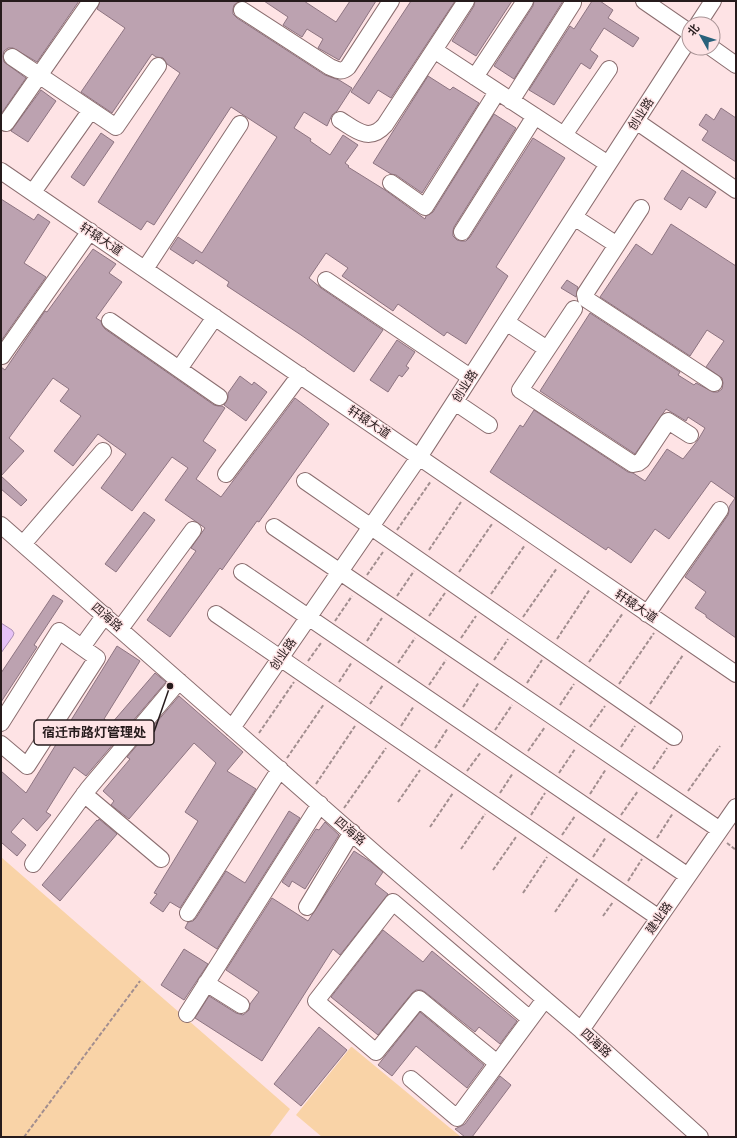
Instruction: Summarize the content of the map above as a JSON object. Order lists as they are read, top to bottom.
{
  "streets": {
    "street": [
      "创业路",
      "轩辕大道",
      "四海路",
      "建业路"
    ]
  },
  "crossings": [
    ["创业路", "轩辕大道"],
    ["创业路", "四海路"],
    ["四海路", "建业路"]
  ],
  "places": ["宿迁市路灯管理处"],
  "north": "top left"
}
